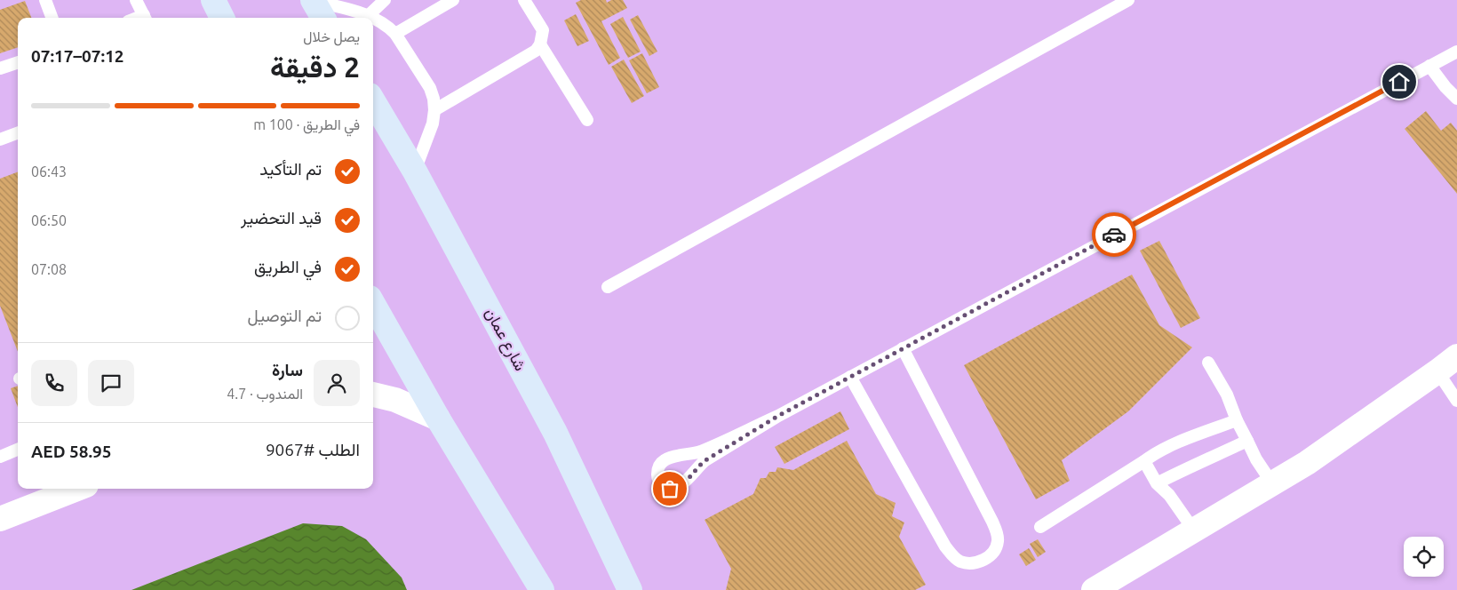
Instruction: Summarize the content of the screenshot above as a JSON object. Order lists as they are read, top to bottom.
{
  "streets": {
    "street": ["شارع عمان"]
  },
  "page": {
    "heading": ["2 دقيقة", "يصل خلال", "07:12–07:17"],
    "panel": [
      "سارة",
      "المندوب · 4.7",
      "الطلب #9067",
      "AED 58.95"
    ],
    "bar": "في الطريق · 100 m",
    "list": [
      ["تم التأكيد", "06:43"],
      ["قيد التحضير", "06:50"],
      ["في الطريق", "07:08"],
      "تم التوصيل"
    ]
  }
}
